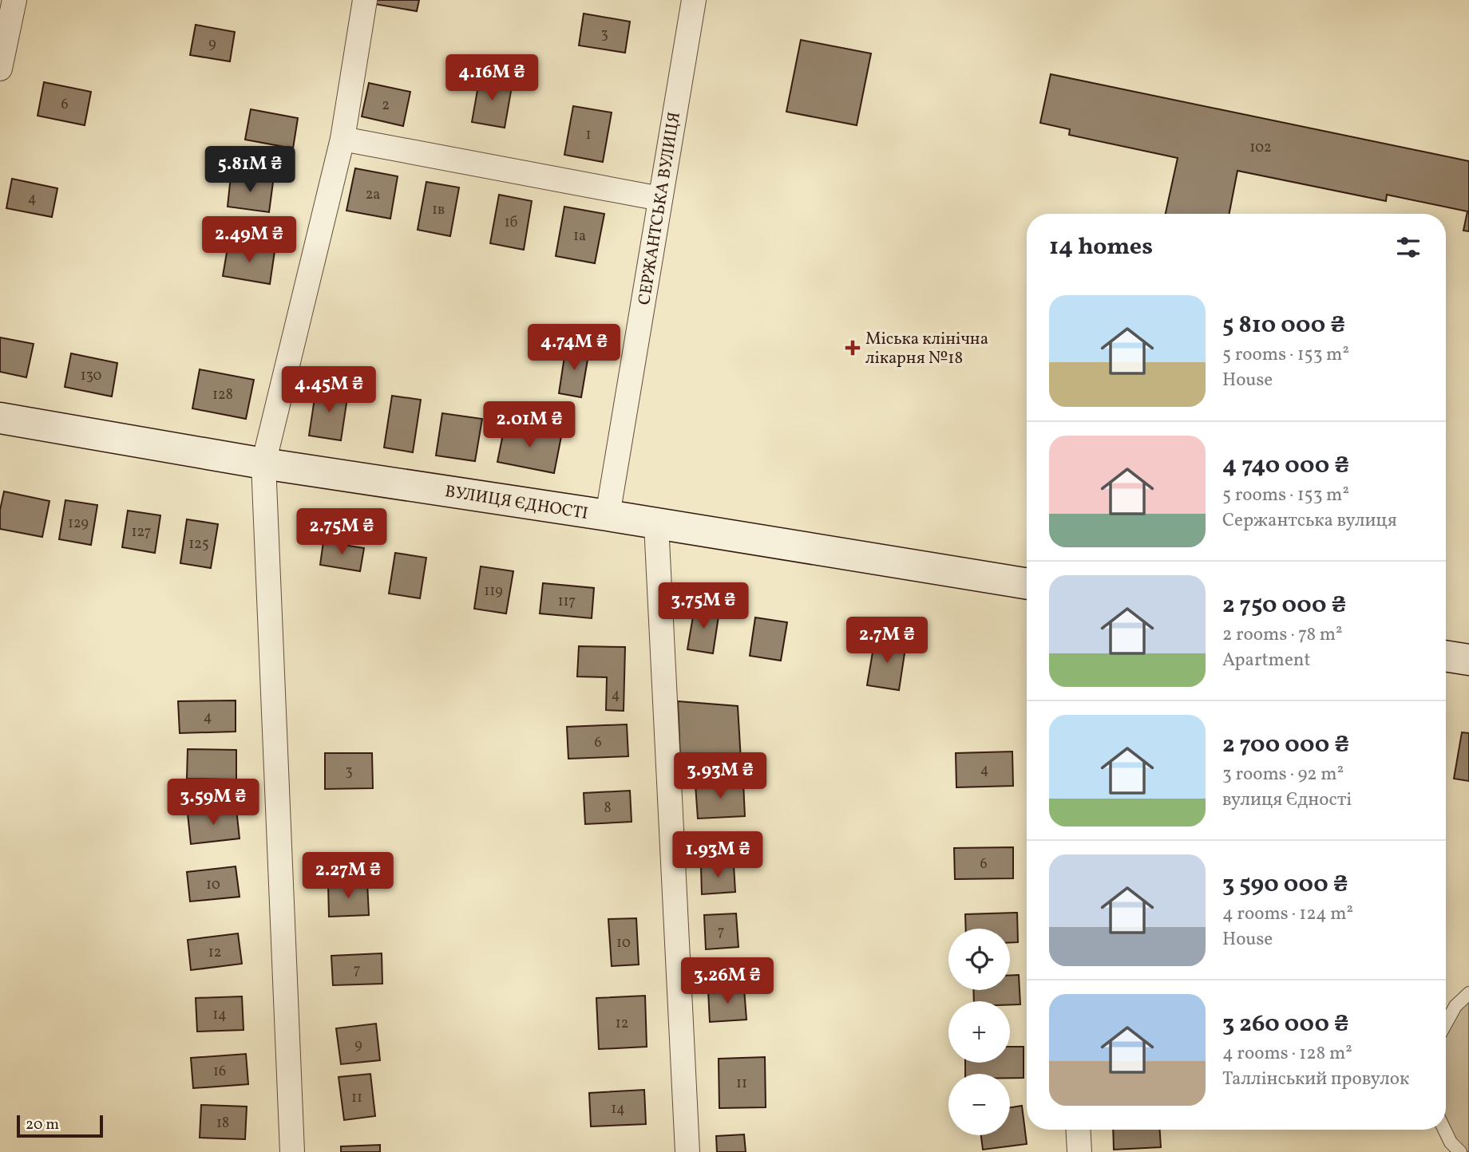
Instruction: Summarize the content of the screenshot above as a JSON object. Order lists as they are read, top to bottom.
{
  "streets": {
    "main road": ["ВУЛИЦЯ ЄДНОСТІ"],
    "street": ["СЕРЖАНТСЬКА ВУЛИЦЯ"]
  },
  "crossings": [
    ["СЕРЖАНТСЬКА ВУЛИЦЯ", "ВУЛИЦЯ ЄДНОСТІ"]
  ],
  "places": {
    "health": ["Міська клінічна лікарня №18"]
  },
  "house_numbers": [
    "3",
    "9",
    "6",
    "2",
    "1",
    "102",
    "2а",
    "4",
    "1в",
    "1б",
    "1а",
    "130",
    "128",
    "129",
    "127",
    "125",
    "119",
    "117",
    "4",
    "4",
    "6",
    "4",
    "3",
    "8",
    "6",
    "10",
    "7",
    "10",
    "12",
    "7",
    "14",
    "12",
    "9",
    "16",
    "11",
    "11",
    "14",
    "18"
  ],
  "scale_bar": "20 m",
  "page": {
    "price": [
      "4.16M ₴",
      "5.81M ₴",
      "2.49M ₴",
      "4.74M ₴",
      "4.45M ₴",
      "2.01M ₴",
      "2.75M ₴",
      "3.75M ₴",
      "2.7M ₴",
      "3.93M ₴",
      "3.59M ₴",
      "1.93M ₴",
      "2.27M ₴",
      "3.26M ₴"
    ],
    "heading": "14 homes",
    "list": [
      {
        "name": "5 810 000 ₴",
        "note": "5 rooms · 153 m² · House"
      },
      {
        "name": "4 740 000 ₴",
        "note": "5 rooms · 153 m² · Сержантська вулиця"
      },
      {
        "name": "2 750 000 ₴",
        "note": "2 rooms · 78 m² · Apartment"
      },
      {
        "name": "2 700 000 ₴",
        "note": "3 rooms · 92 m² · вулиця Єдності"
      },
      {
        "name": "3 590 000 ₴",
        "note": "4 rooms · 124 m² · House"
      },
      {
        "name": "3 260 000 ₴",
        "note": "4 rooms · 128 m² · Таллінський провулок"
      }
    ],
    "map_buttons": ["+", "−"],
    "scale": "20 m"
  }
}
